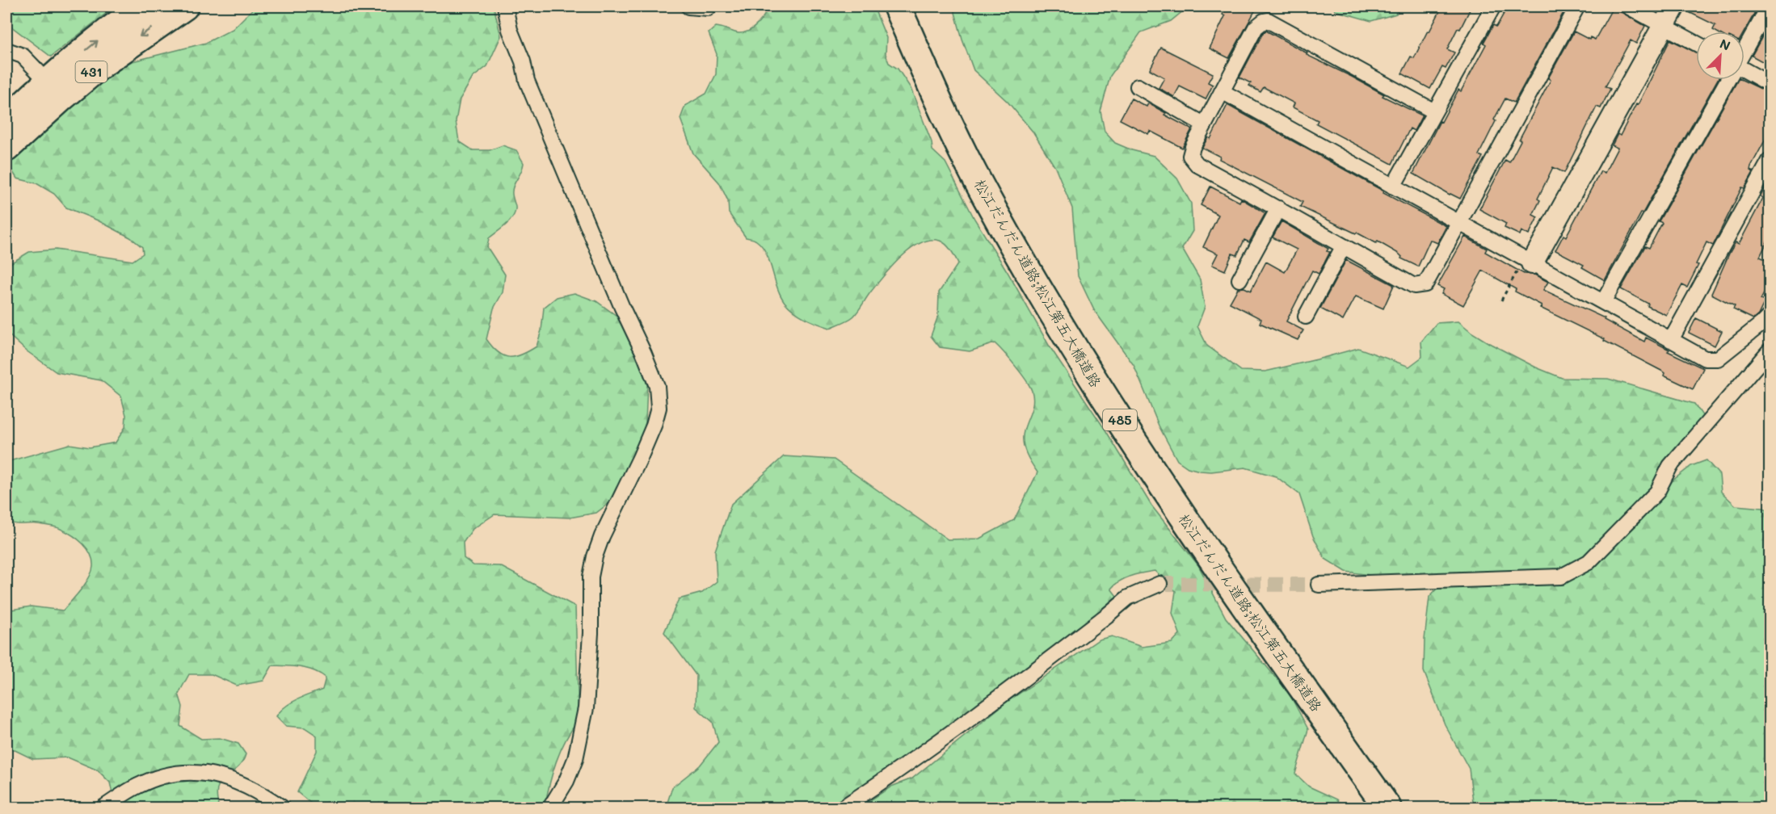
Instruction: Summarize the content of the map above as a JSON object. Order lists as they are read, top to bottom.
{
  "streets": {
    "highway": ["431", "松江だんだん道路;松江第五大橋道路", "485"]
  },
  "north": "top right"
}
